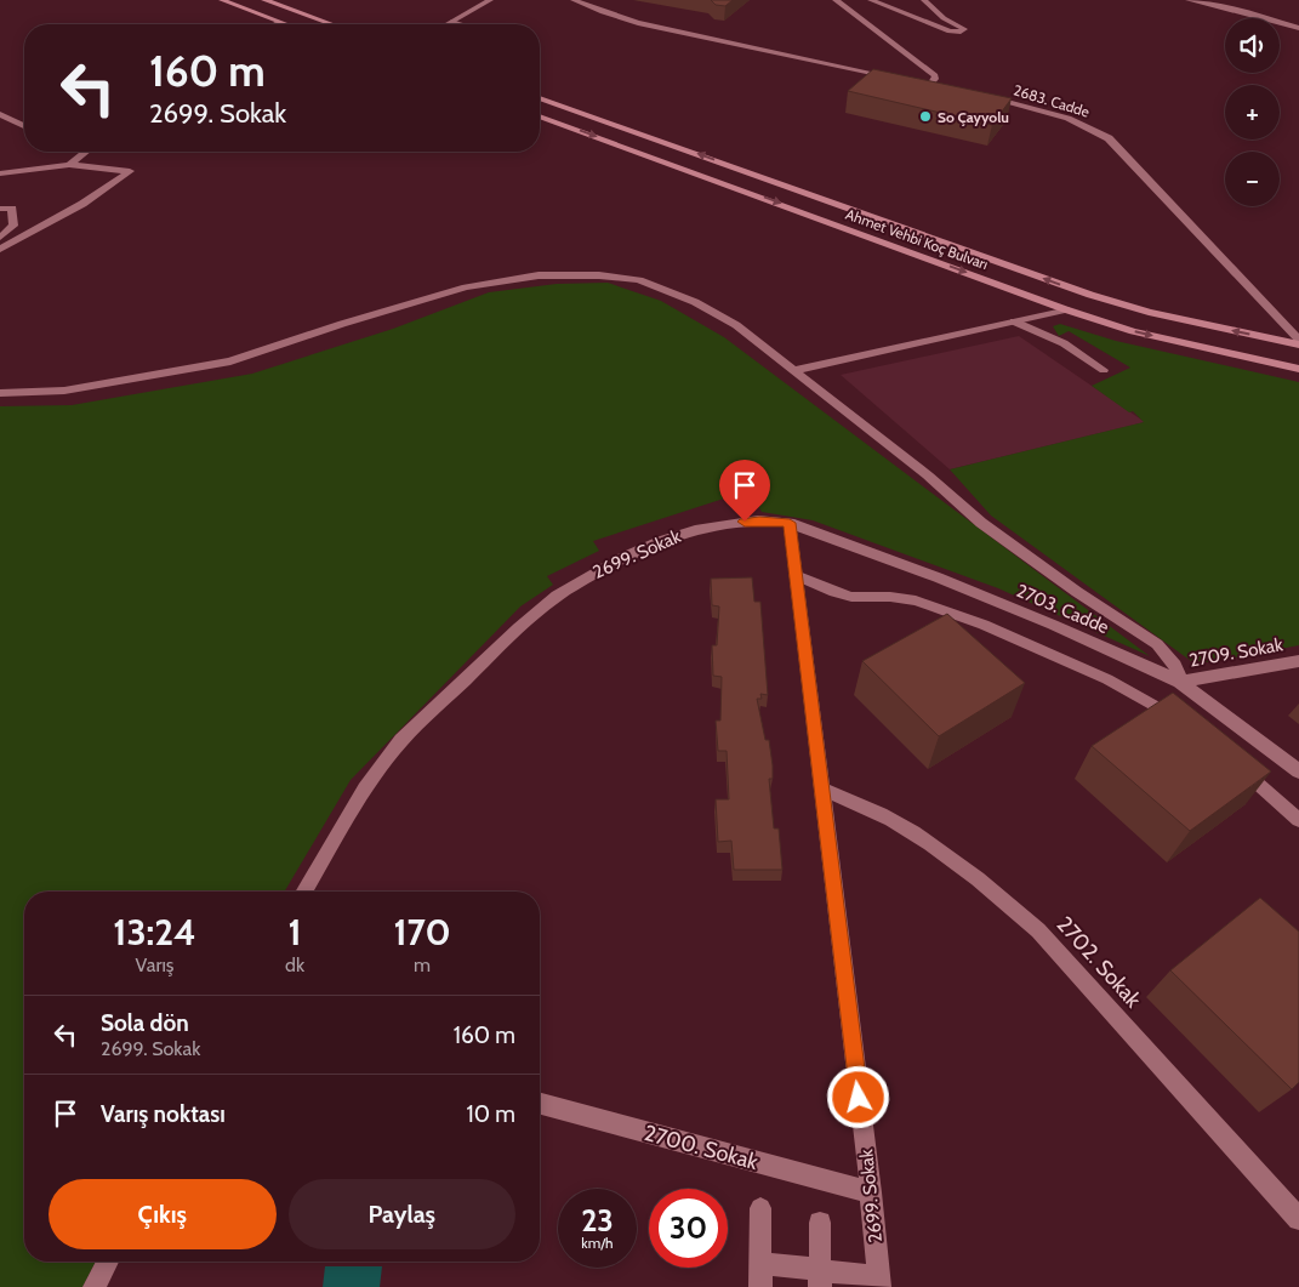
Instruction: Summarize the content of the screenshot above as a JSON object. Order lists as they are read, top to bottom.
{
  "streets": {
    "main road": ["Ahmet Vehbi Koç Bulvarı"],
    "street": [
      "2683. Cadde",
      "2699. Sokak",
      "2703. Cadde",
      "2709. Sokak",
      "2702. Sokak",
      "2700. Sokak"
    ]
  },
  "crossings": [
    ["2683. Cadde", "Ahmet Vehbi Koç Bulvarı"],
    ["2699. Sokak", "2703. Cadde"],
    ["2699. Sokak", "2702. Sokak"],
    ["2699. Sokak", "2700. Sokak"],
    ["2703. Cadde", "2709. Sokak"]
  ],
  "places": ["So Çayyolu"],
  "page": {
    "map_buttons": ["+", "−"],
    "turn": ["160 m", "2699. Sokak"],
    "eta": [
      "13:24",
      "Varış",
      "1",
      "dk",
      "170",
      "m"
    ],
    "list": [
      {
        "name": "Sola dön",
        "note": "2699. Sokak",
        "value": "160 m"
      },
      {
        "name": "Varış noktası",
        "value": "10 m"
      }
    ],
    "buttons": ["Çıkış", "Paylaş"],
    "speed": "23 km/h",
    "limit": "30"
  }
}
